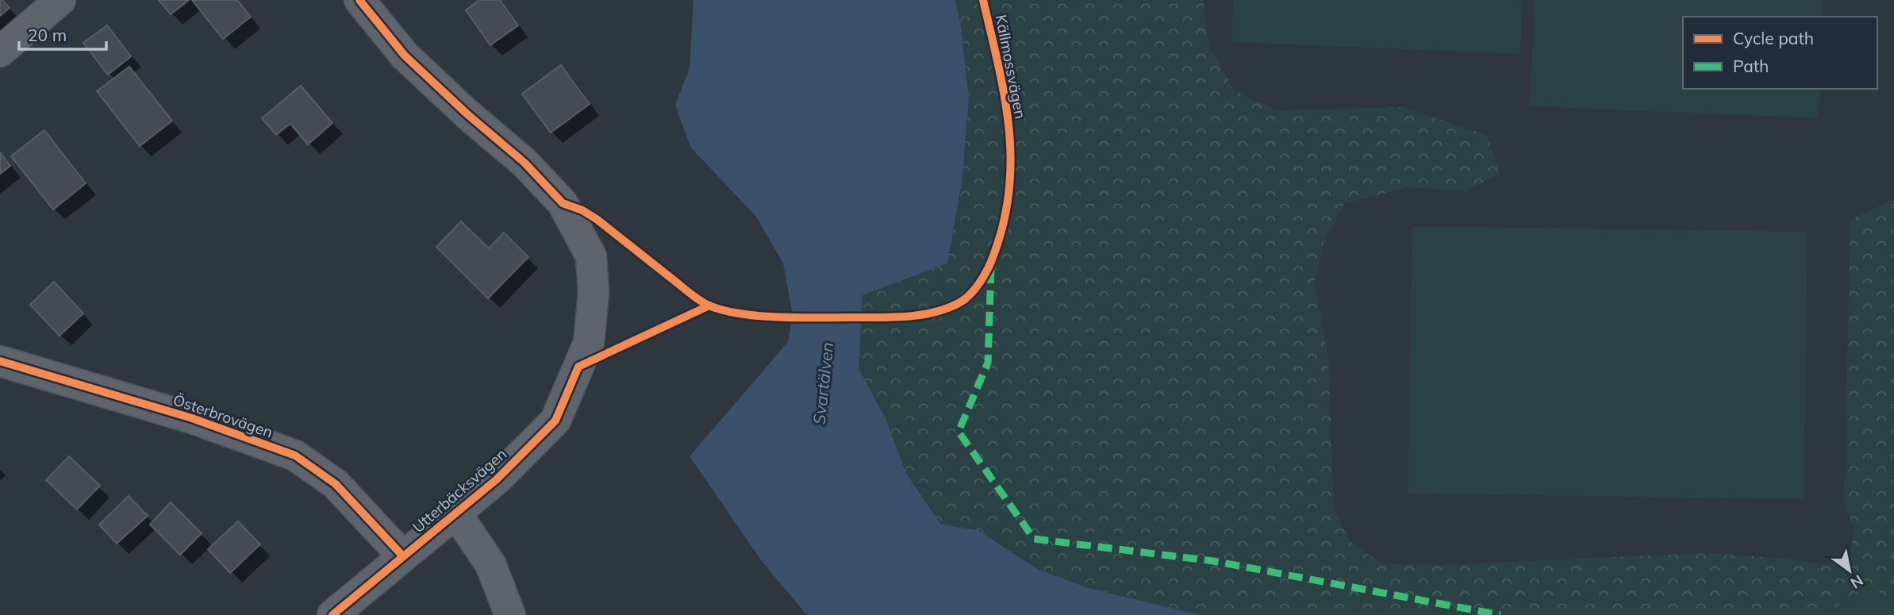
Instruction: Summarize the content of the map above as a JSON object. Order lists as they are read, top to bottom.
{
  "streets": {
    "street": ["Österbrovägen", "Utterbäcksvägen"],
    "cycle path": ["Källmossvägen"]
  },
  "crossings": [
    ["Österbrovägen", "Utterbäcksvägen"]
  ],
  "water": ["Svartälven"],
  "legend": ["Cycle path", "Path"],
  "scale_bar": "20 m",
  "north": "bottom right"
}
